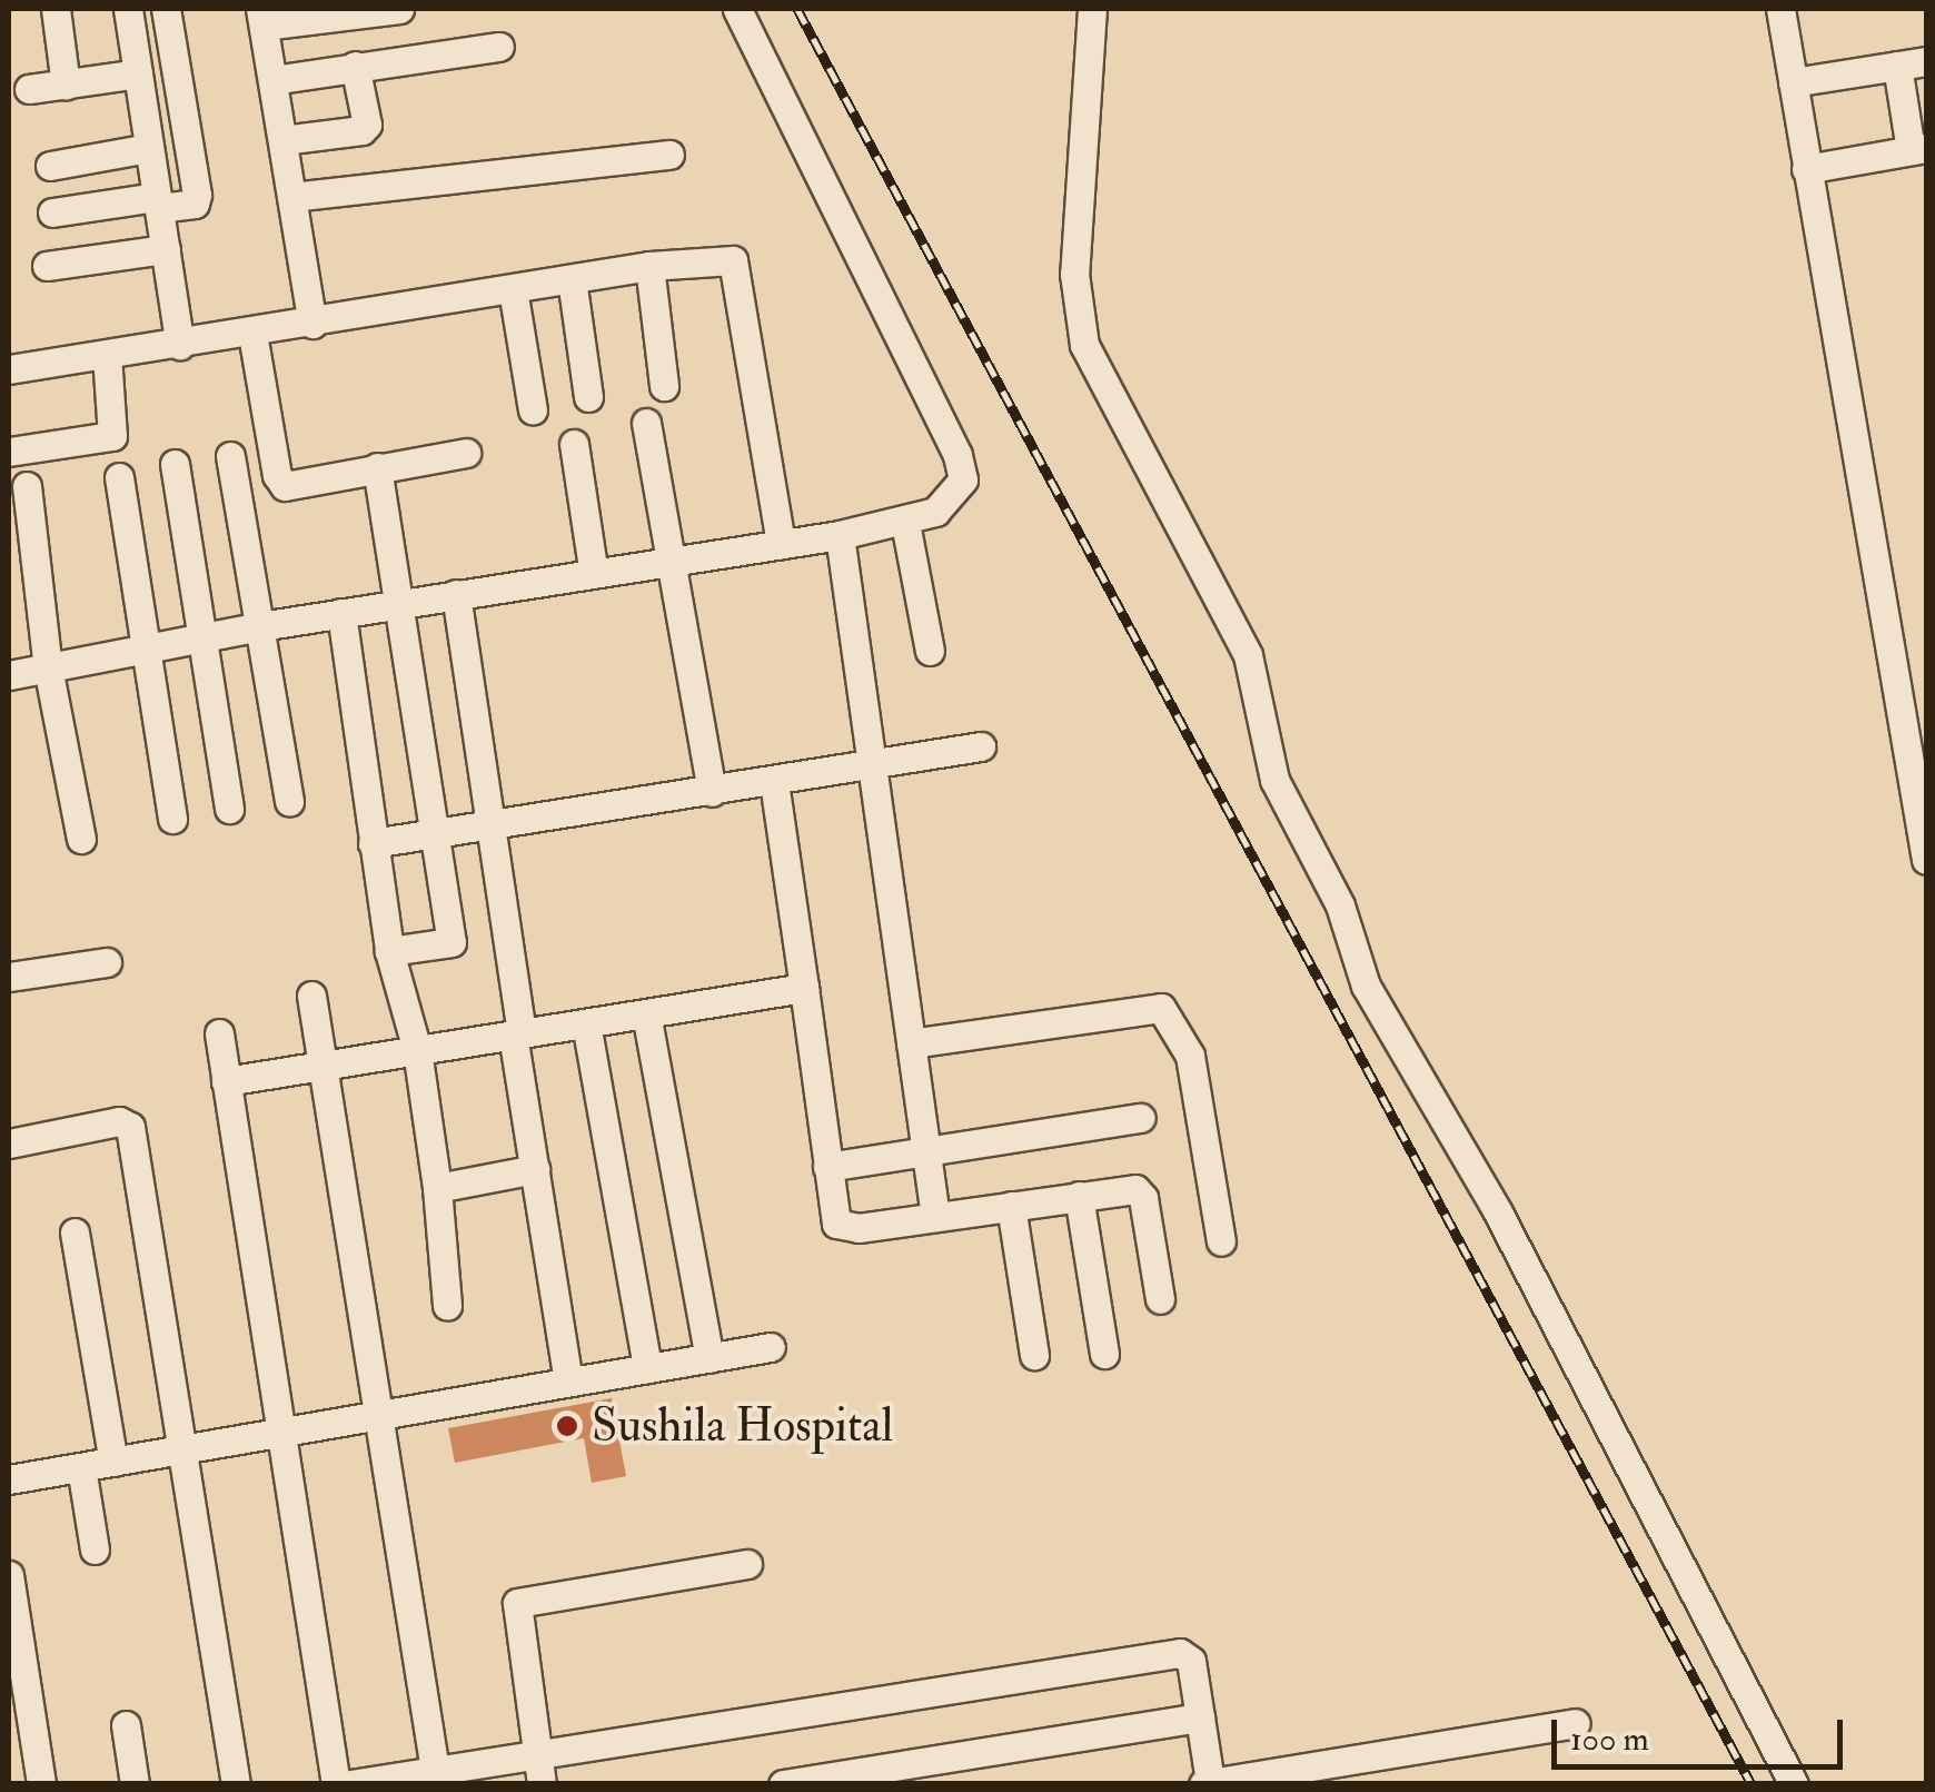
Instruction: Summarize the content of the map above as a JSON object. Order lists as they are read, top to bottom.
{
  "places": ["Sushila Hospital"],
  "scale_bar": "100 m"
}
